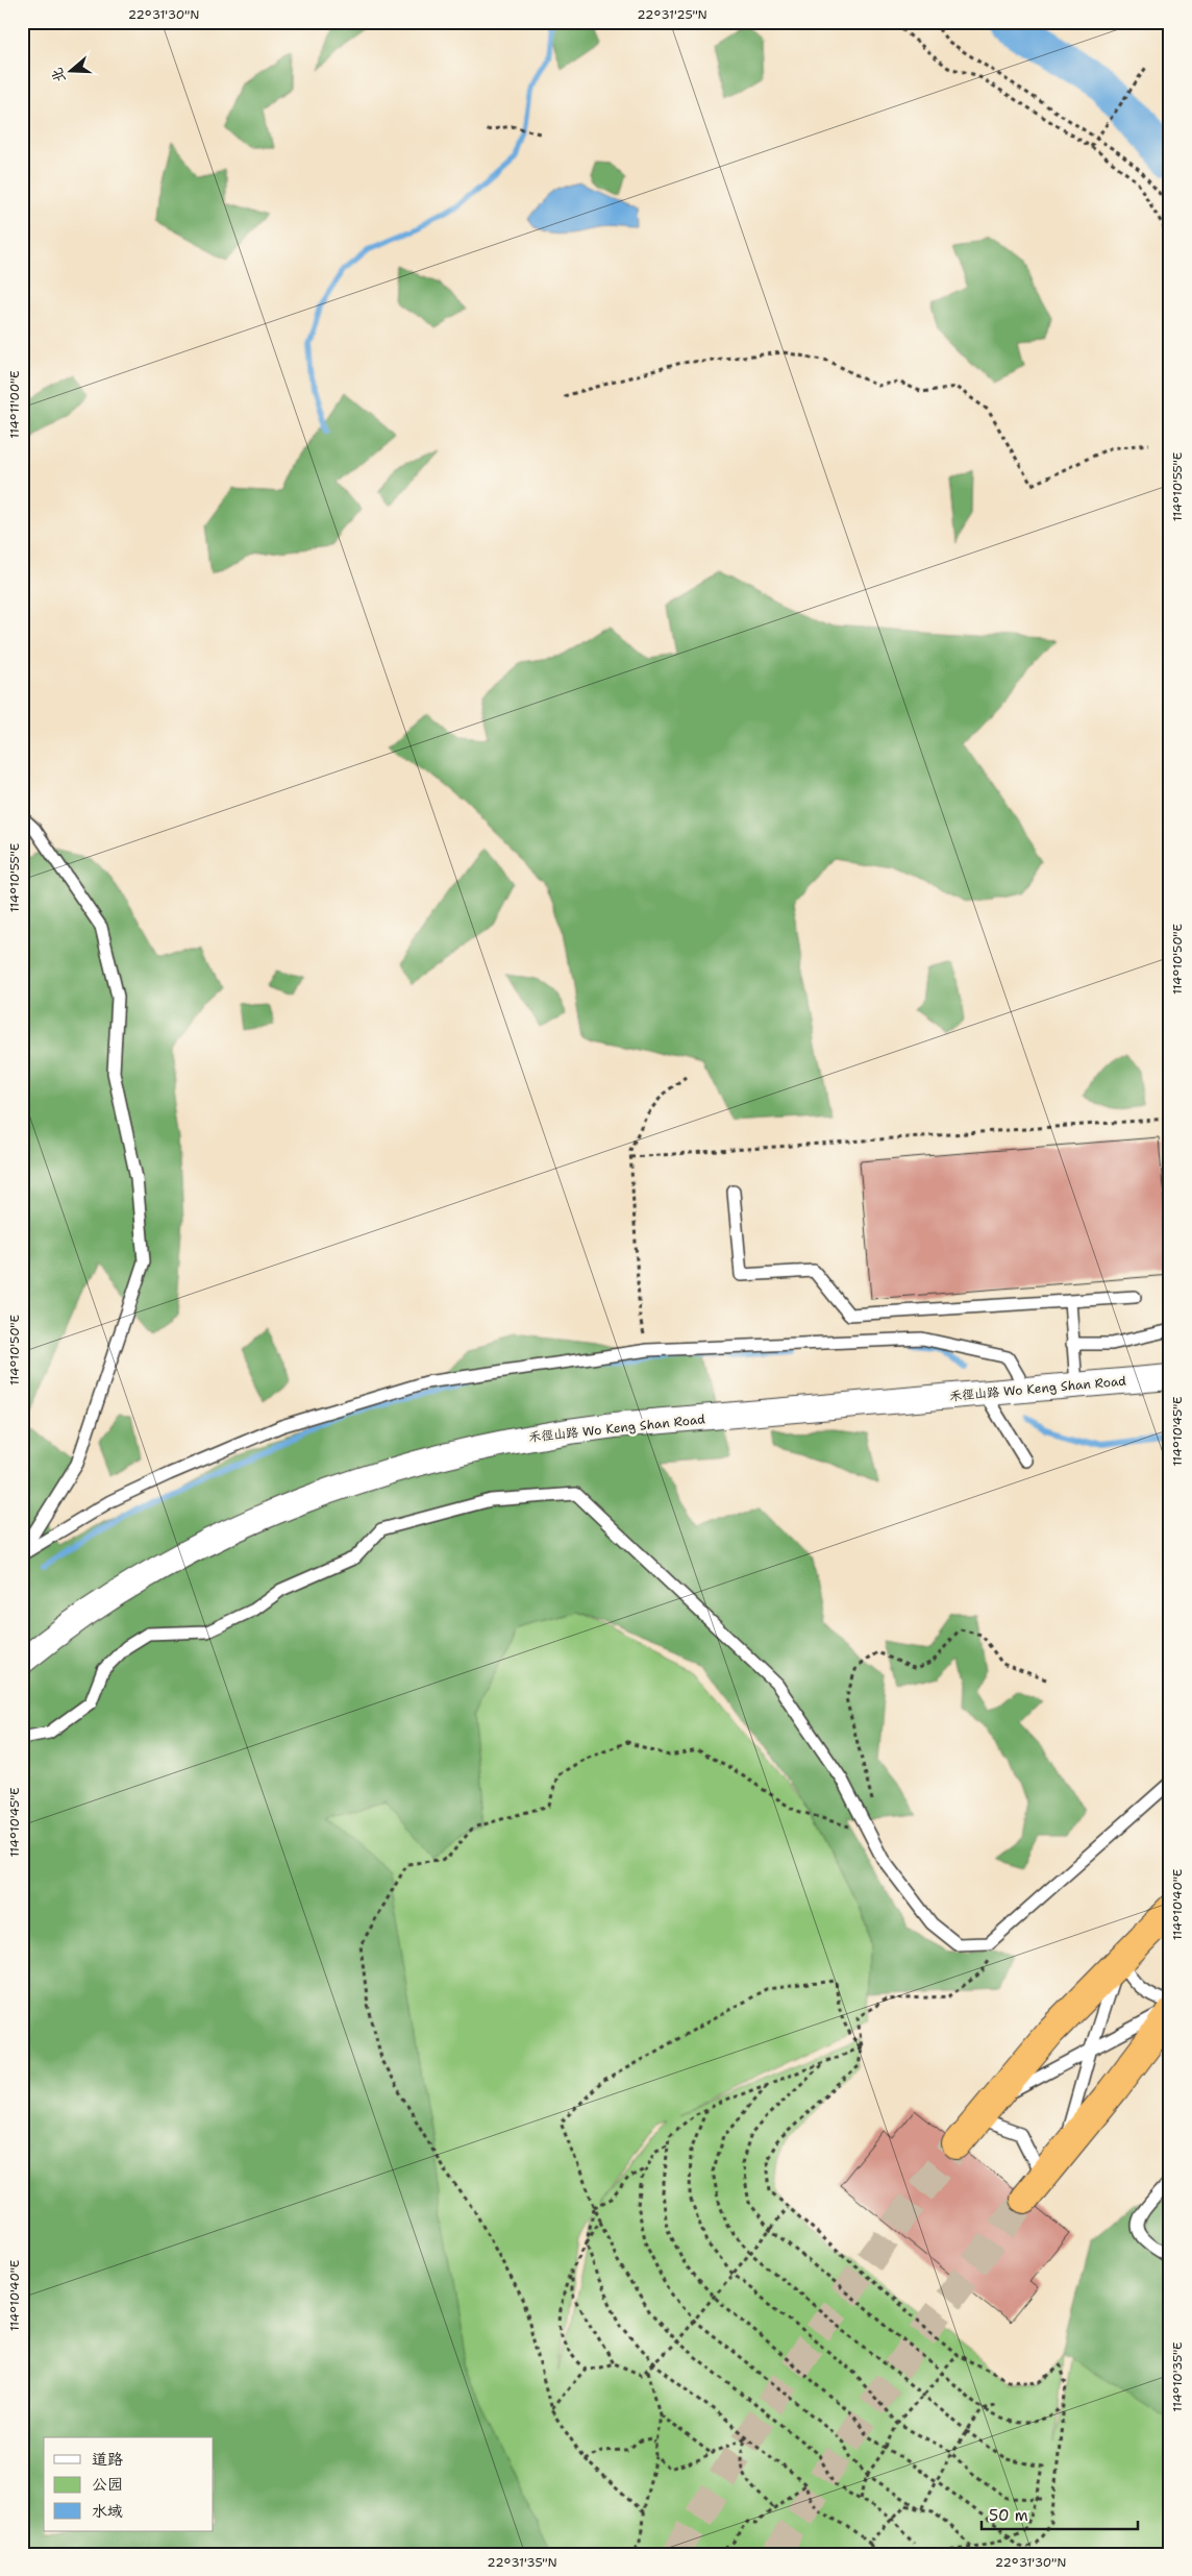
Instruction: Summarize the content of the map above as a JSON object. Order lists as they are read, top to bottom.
{
  "streets": {
    "street": ["禾徑山路 Wo Keng Shan Road"]
  },
  "legend": ["道路", "公园", "水域"],
  "scale_bar": "50 m",
  "north": "left",
  "coordinates": [
    "22°31'30\"N",
    "22°31'25\"N",
    "114°11'00\"E",
    "114°10'55\"E",
    "114°10'50\"E",
    "114°10'45\"E",
    "114°10'40\"E",
    "114°10'35\"E",
    "22°31'35\"N"
  ]
}
